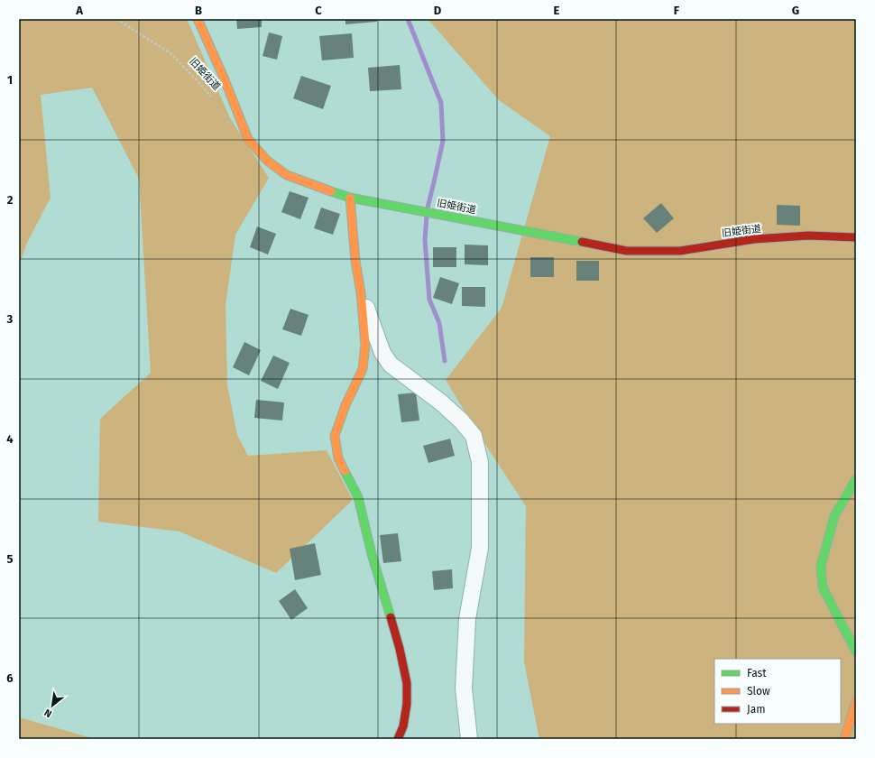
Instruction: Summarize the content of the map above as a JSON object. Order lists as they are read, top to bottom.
{
  "streets": {
    "street": ["旧姫街道"]
  },
  "legend": ["Fast", "Slow", "Jam"],
  "north": "bottom left",
  "grid": {
    "columns": [
      "A",
      "B",
      "C",
      "D",
      "E",
      "F",
      "G"
    ],
    "rows": [
      "1",
      "2",
      "3",
      "4",
      "5",
      "6"
    ]
  }
}
